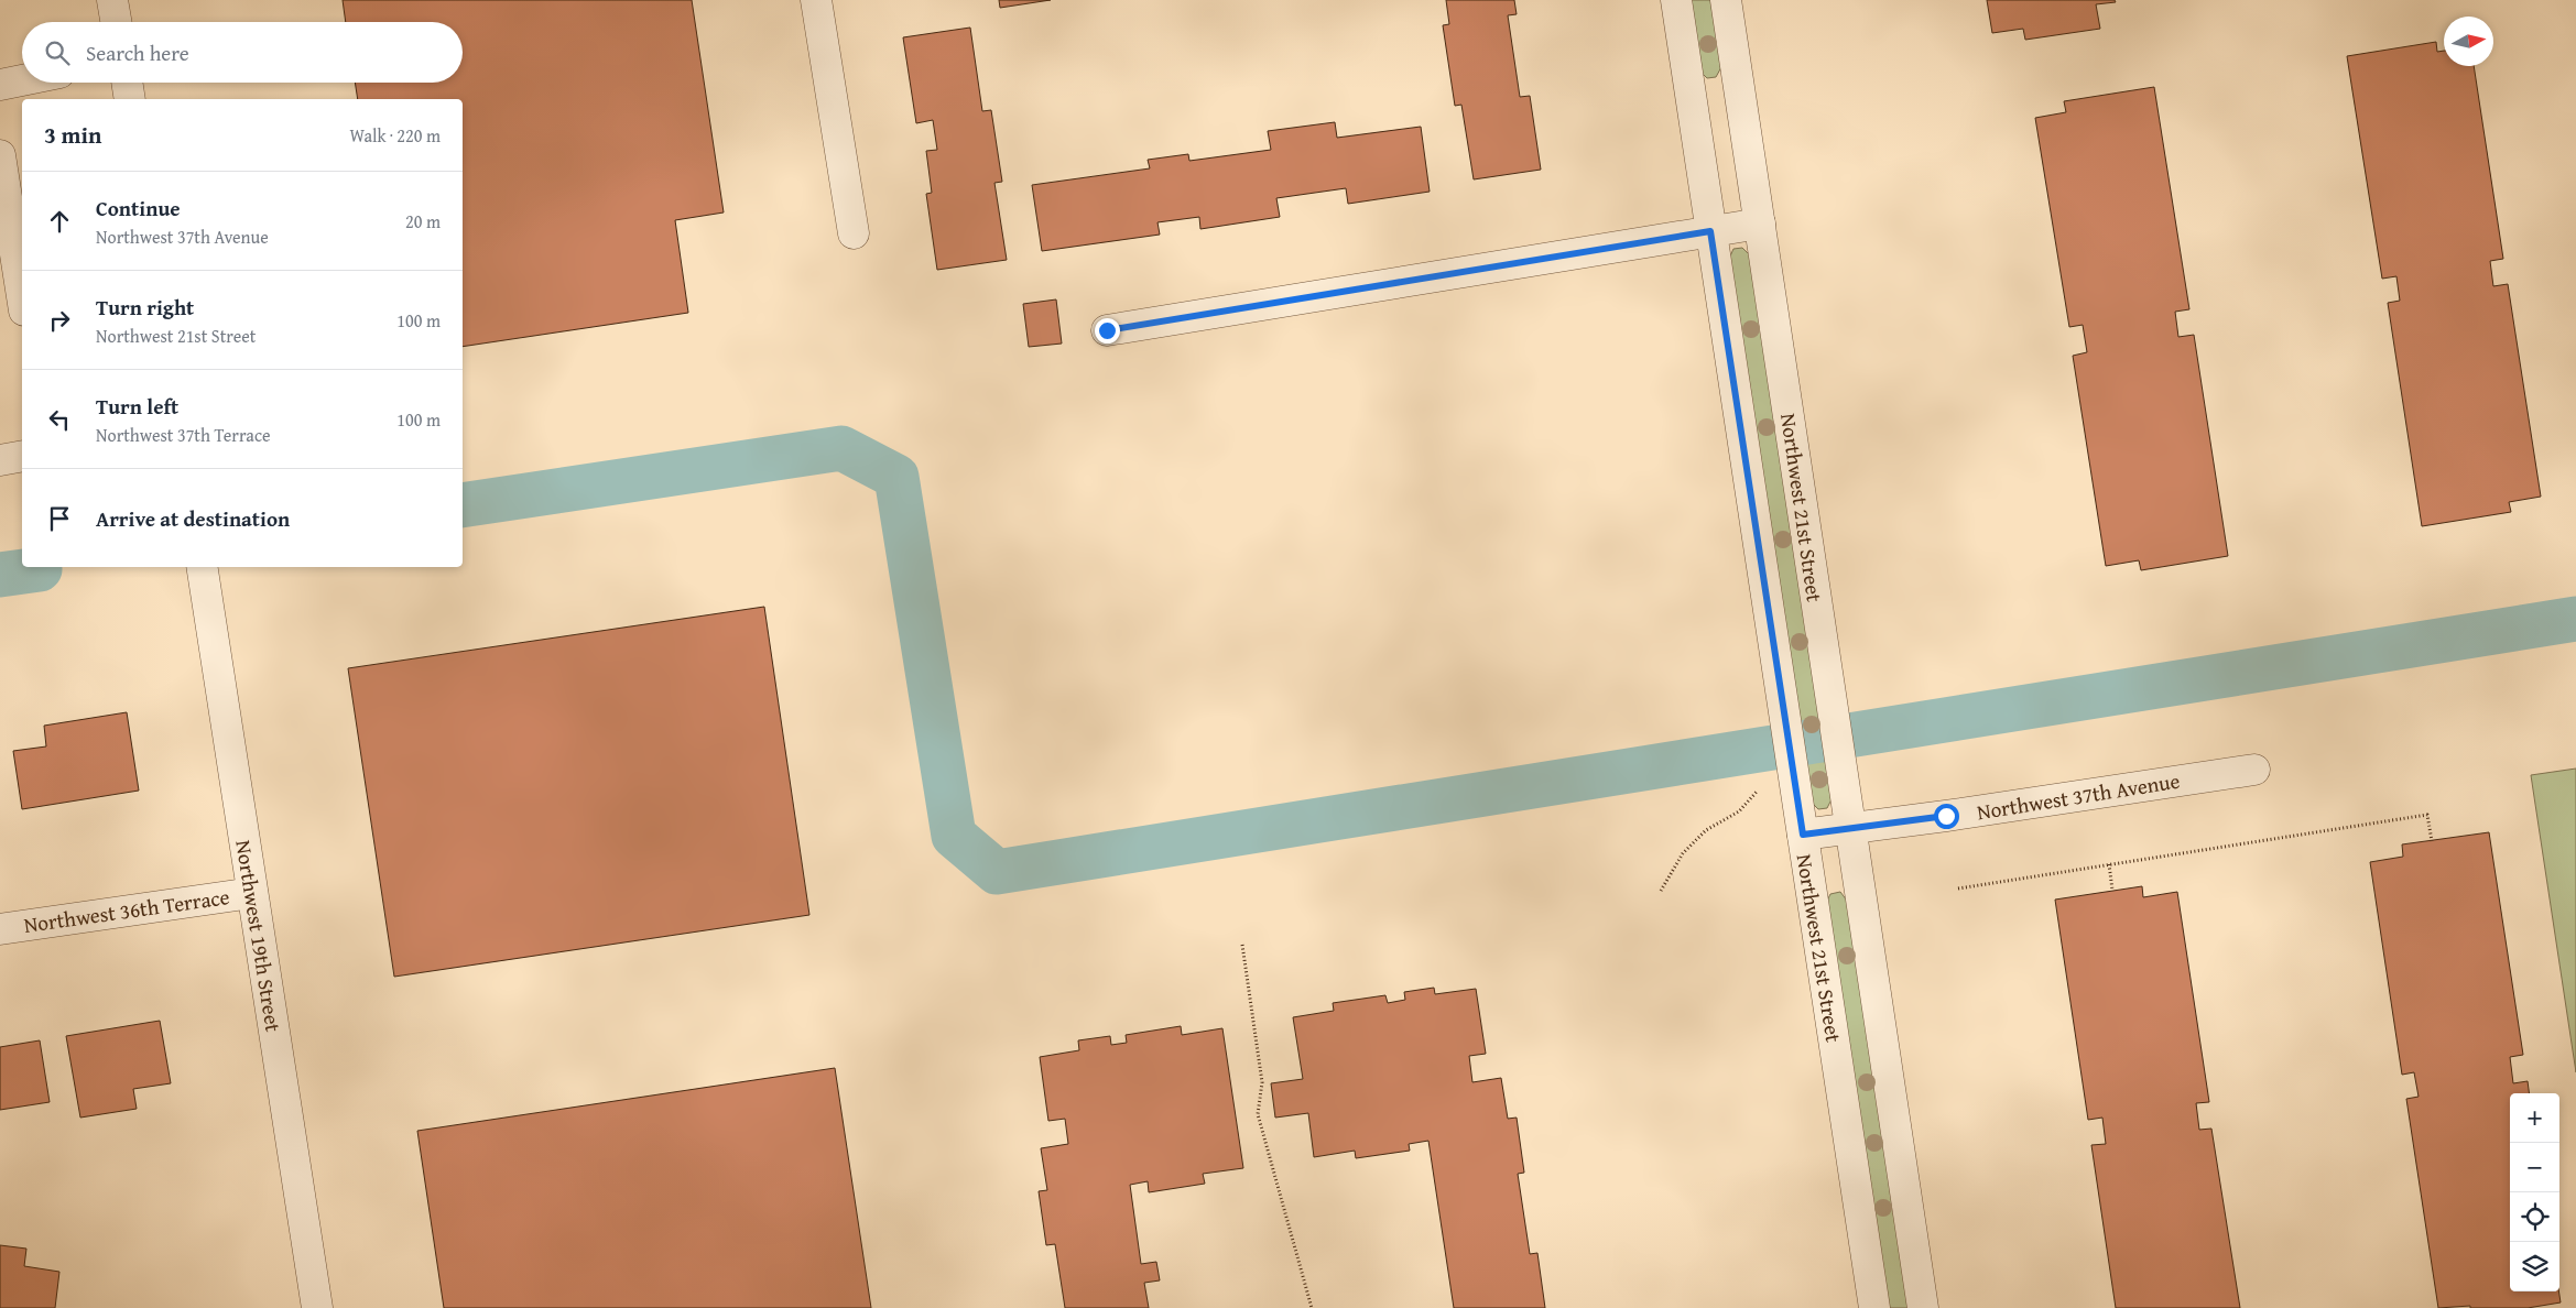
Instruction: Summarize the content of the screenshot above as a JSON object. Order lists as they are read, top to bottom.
{
  "streets": {
    "street": [
      "Northwest 21st Street",
      "Northwest 37th Avenue",
      "Northwest 36th Terrace",
      "Northwest 19th Street"
    ]
  },
  "crossings": [
    ["Northwest 21st Street", "Northwest 37th Avenue"],
    ["Northwest 36th Terrace", "Northwest 19th Street"]
  ],
  "north": "right",
  "page": {
    "search": "Search here",
    "heading": ["3 min", "Walk · 220 m"],
    "list": [
      ["Continue", "Northwest 37th Avenue", "20 m"],
      ["Turn right", "Northwest 21st Street", "100 m"],
      ["Turn left", "Northwest 37th Terrace", "100 m"],
      "Arrive at destination"
    ],
    "map_buttons": ["+", "−"]
  }
}
